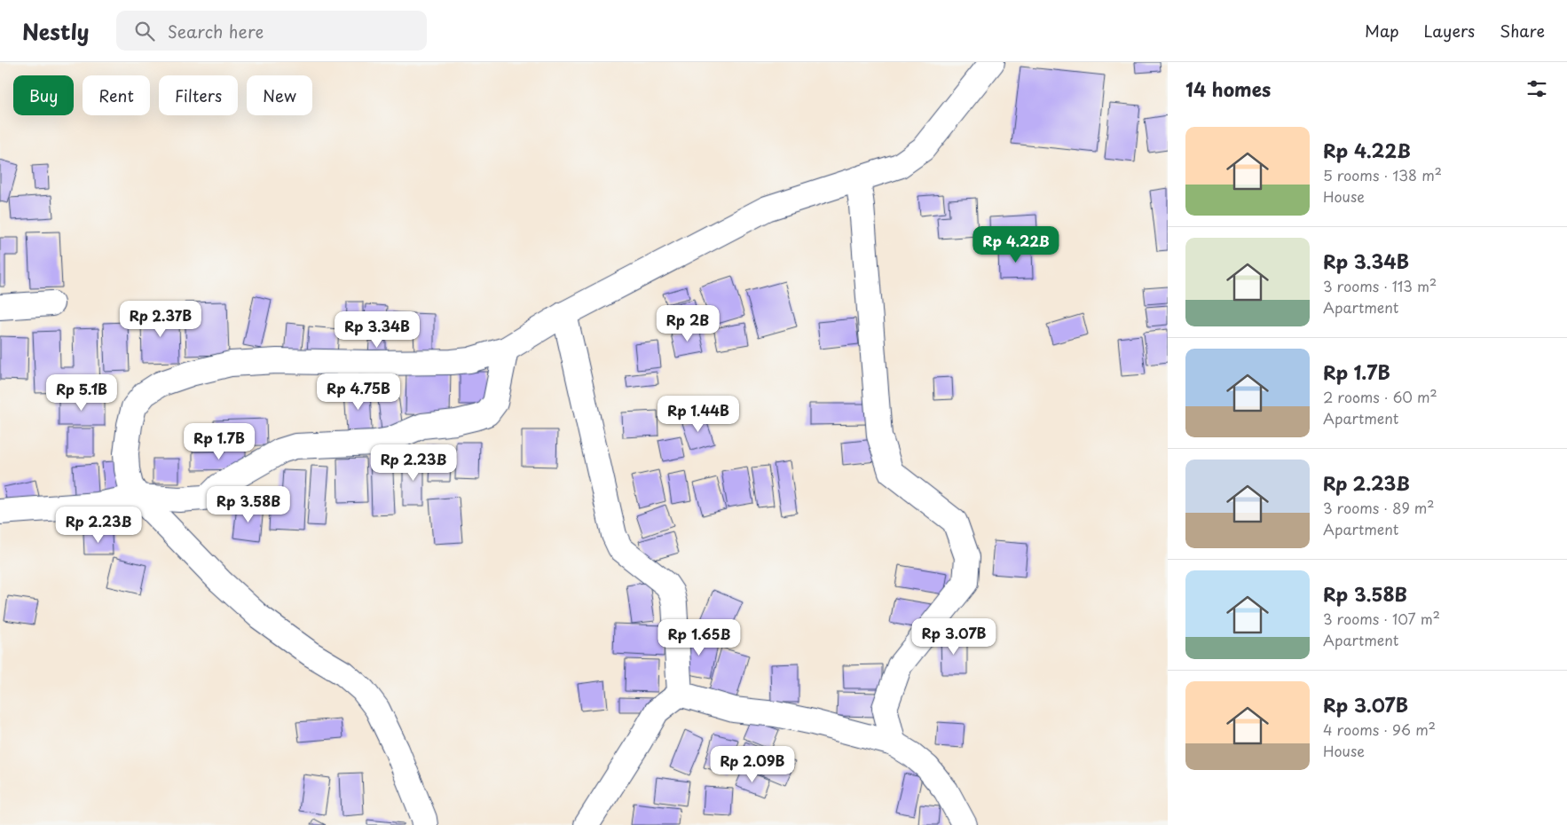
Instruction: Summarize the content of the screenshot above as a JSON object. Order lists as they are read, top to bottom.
{
  "page": {
    "header": "Nestly",
    "search": "Search here",
    "nav": ["Map", "Layers", "Share"],
    "heading": "14 homes",
    "chip": [
      "Buy",
      "Rent",
      "Filters",
      "New"
    ],
    "list": [
      {
        "name": "Rp 4.22B",
        "note": "5 rooms · 138 m² · House"
      },
      {
        "name": "Rp 3.34B",
        "note": "3 rooms · 113 m² · Apartment"
      },
      {
        "name": "Rp 1.7B",
        "note": "2 rooms · 60 m² · Apartment"
      },
      {
        "name": "Rp 2.23B",
        "note": "3 rooms · 89 m² · Apartment"
      },
      {
        "name": "Rp 3.58B",
        "note": "3 rooms · 107 m² · Apartment"
      },
      {
        "name": "Rp 3.07B",
        "note": "4 rooms · 96 m² · House"
      }
    ],
    "price": [
      "Rp 4.22B",
      "Rp 2.37B",
      "Rp 2B",
      "Rp 3.34B",
      "Rp 4.75B",
      "Rp 5.1B",
      "Rp 1.44B",
      "Rp 1.7B",
      "Rp 2.23B",
      "Rp 3.58B",
      "Rp 2.23B",
      "Rp 3.07B",
      "Rp 1.65B",
      "Rp 2.09B"
    ]
  }
}
